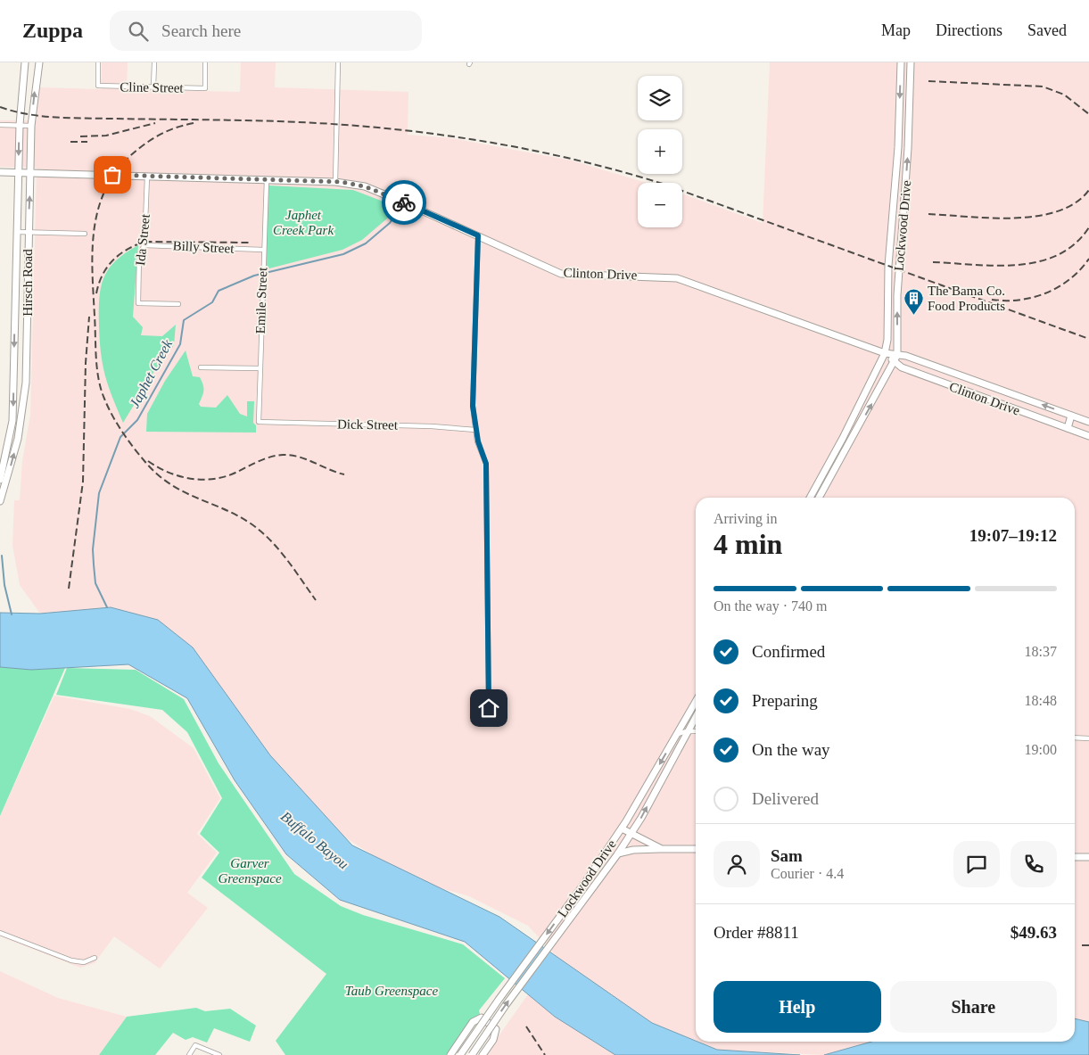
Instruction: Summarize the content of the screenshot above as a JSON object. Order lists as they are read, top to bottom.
{
  "streets": {
    "main road": ["Lockwood Drive", "Clinton Drive", "Hirsch Road"],
    "street": [
      "Cline Street",
      "Ida Street",
      "Billy Street",
      "Emile Street",
      "Dick Street"
    ]
  },
  "crossings": [
    ["Lockwood Drive", "Clinton Drive"],
    ["Ida Street", "Billy Street"],
    ["Ida Street", "Clinton Drive"],
    ["Billy Street", "Emile Street"],
    ["Clinton Drive", "Hirsch Road"],
    ["Clinton Drive", "Emile Street"],
    ["Emile Street", "Dick Street"]
  ],
  "water": ["Japhet Creek", "Buffalo Bayou"],
  "parks": ["Japhet Creek Park", "Garver Greenspace", "Taub Greenspace"],
  "places": {
    "building": ["The Bama Co. Food Products"]
  },
  "page": {
    "header": "Zuppa",
    "search": "Search here",
    "nav": ["Map", "Directions", "Saved"],
    "map_buttons": ["+", "−"],
    "heading": ["4 min", "Arriving in", "19:07–19:12"],
    "panel": [
      "Sam",
      "Courier · 4.4",
      "Order #8811",
      "$49.63"
    ],
    "bar": "On the way · 740 m",
    "list": [
      ["Confirmed", "18:37"],
      ["Preparing", "18:48"],
      ["On the way", "19:00"],
      "Delivered"
    ],
    "buttons": ["Help", "Share"]
  }
}
